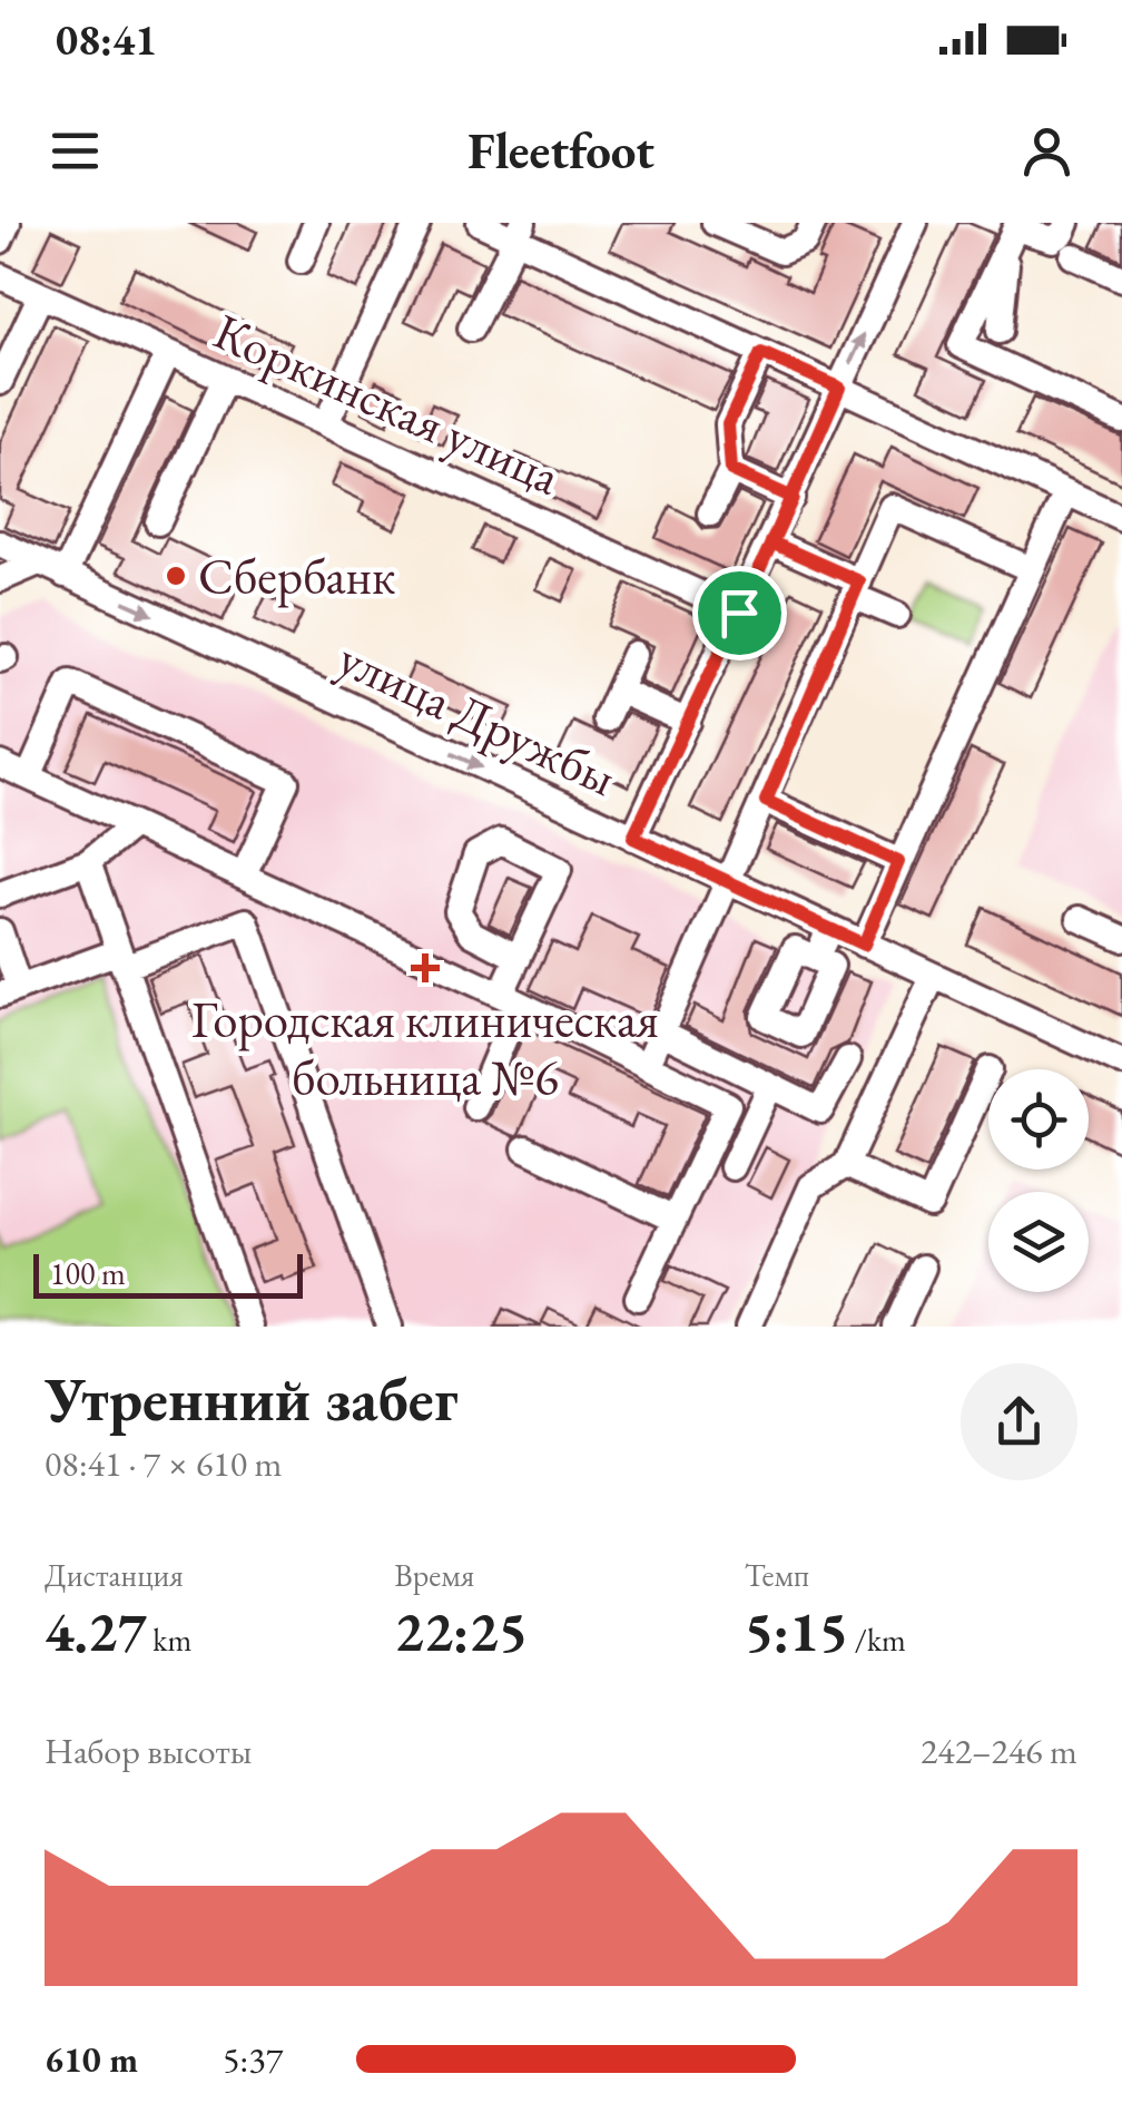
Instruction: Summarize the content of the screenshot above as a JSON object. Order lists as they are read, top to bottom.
{
  "streets": {
    "street": ["Коркинская улица", "улица Дружбы"]
  },
  "places": {
    "other": ["Сбербанк"],
    "health": ["Городская клиническая больница №6"]
  },
  "scale_bar": "100 m",
  "page": {
    "status": "08:41",
    "header": "Fleetfoot",
    "scale": "100 m",
    "heading": ["Утренний забег", "08:41 · 7 × 610 m"],
    "stats": [
      ["Дистанция", "4.27 km"],
      ["Время", "22:25"],
      ["Темп", "5:15 /km"]
    ],
    "chart": ["Набор высоты", "242–246 m"],
    "list": [
      {
        "name": "610 m",
        "note": "5:37"
      }
    ]
  }
}
